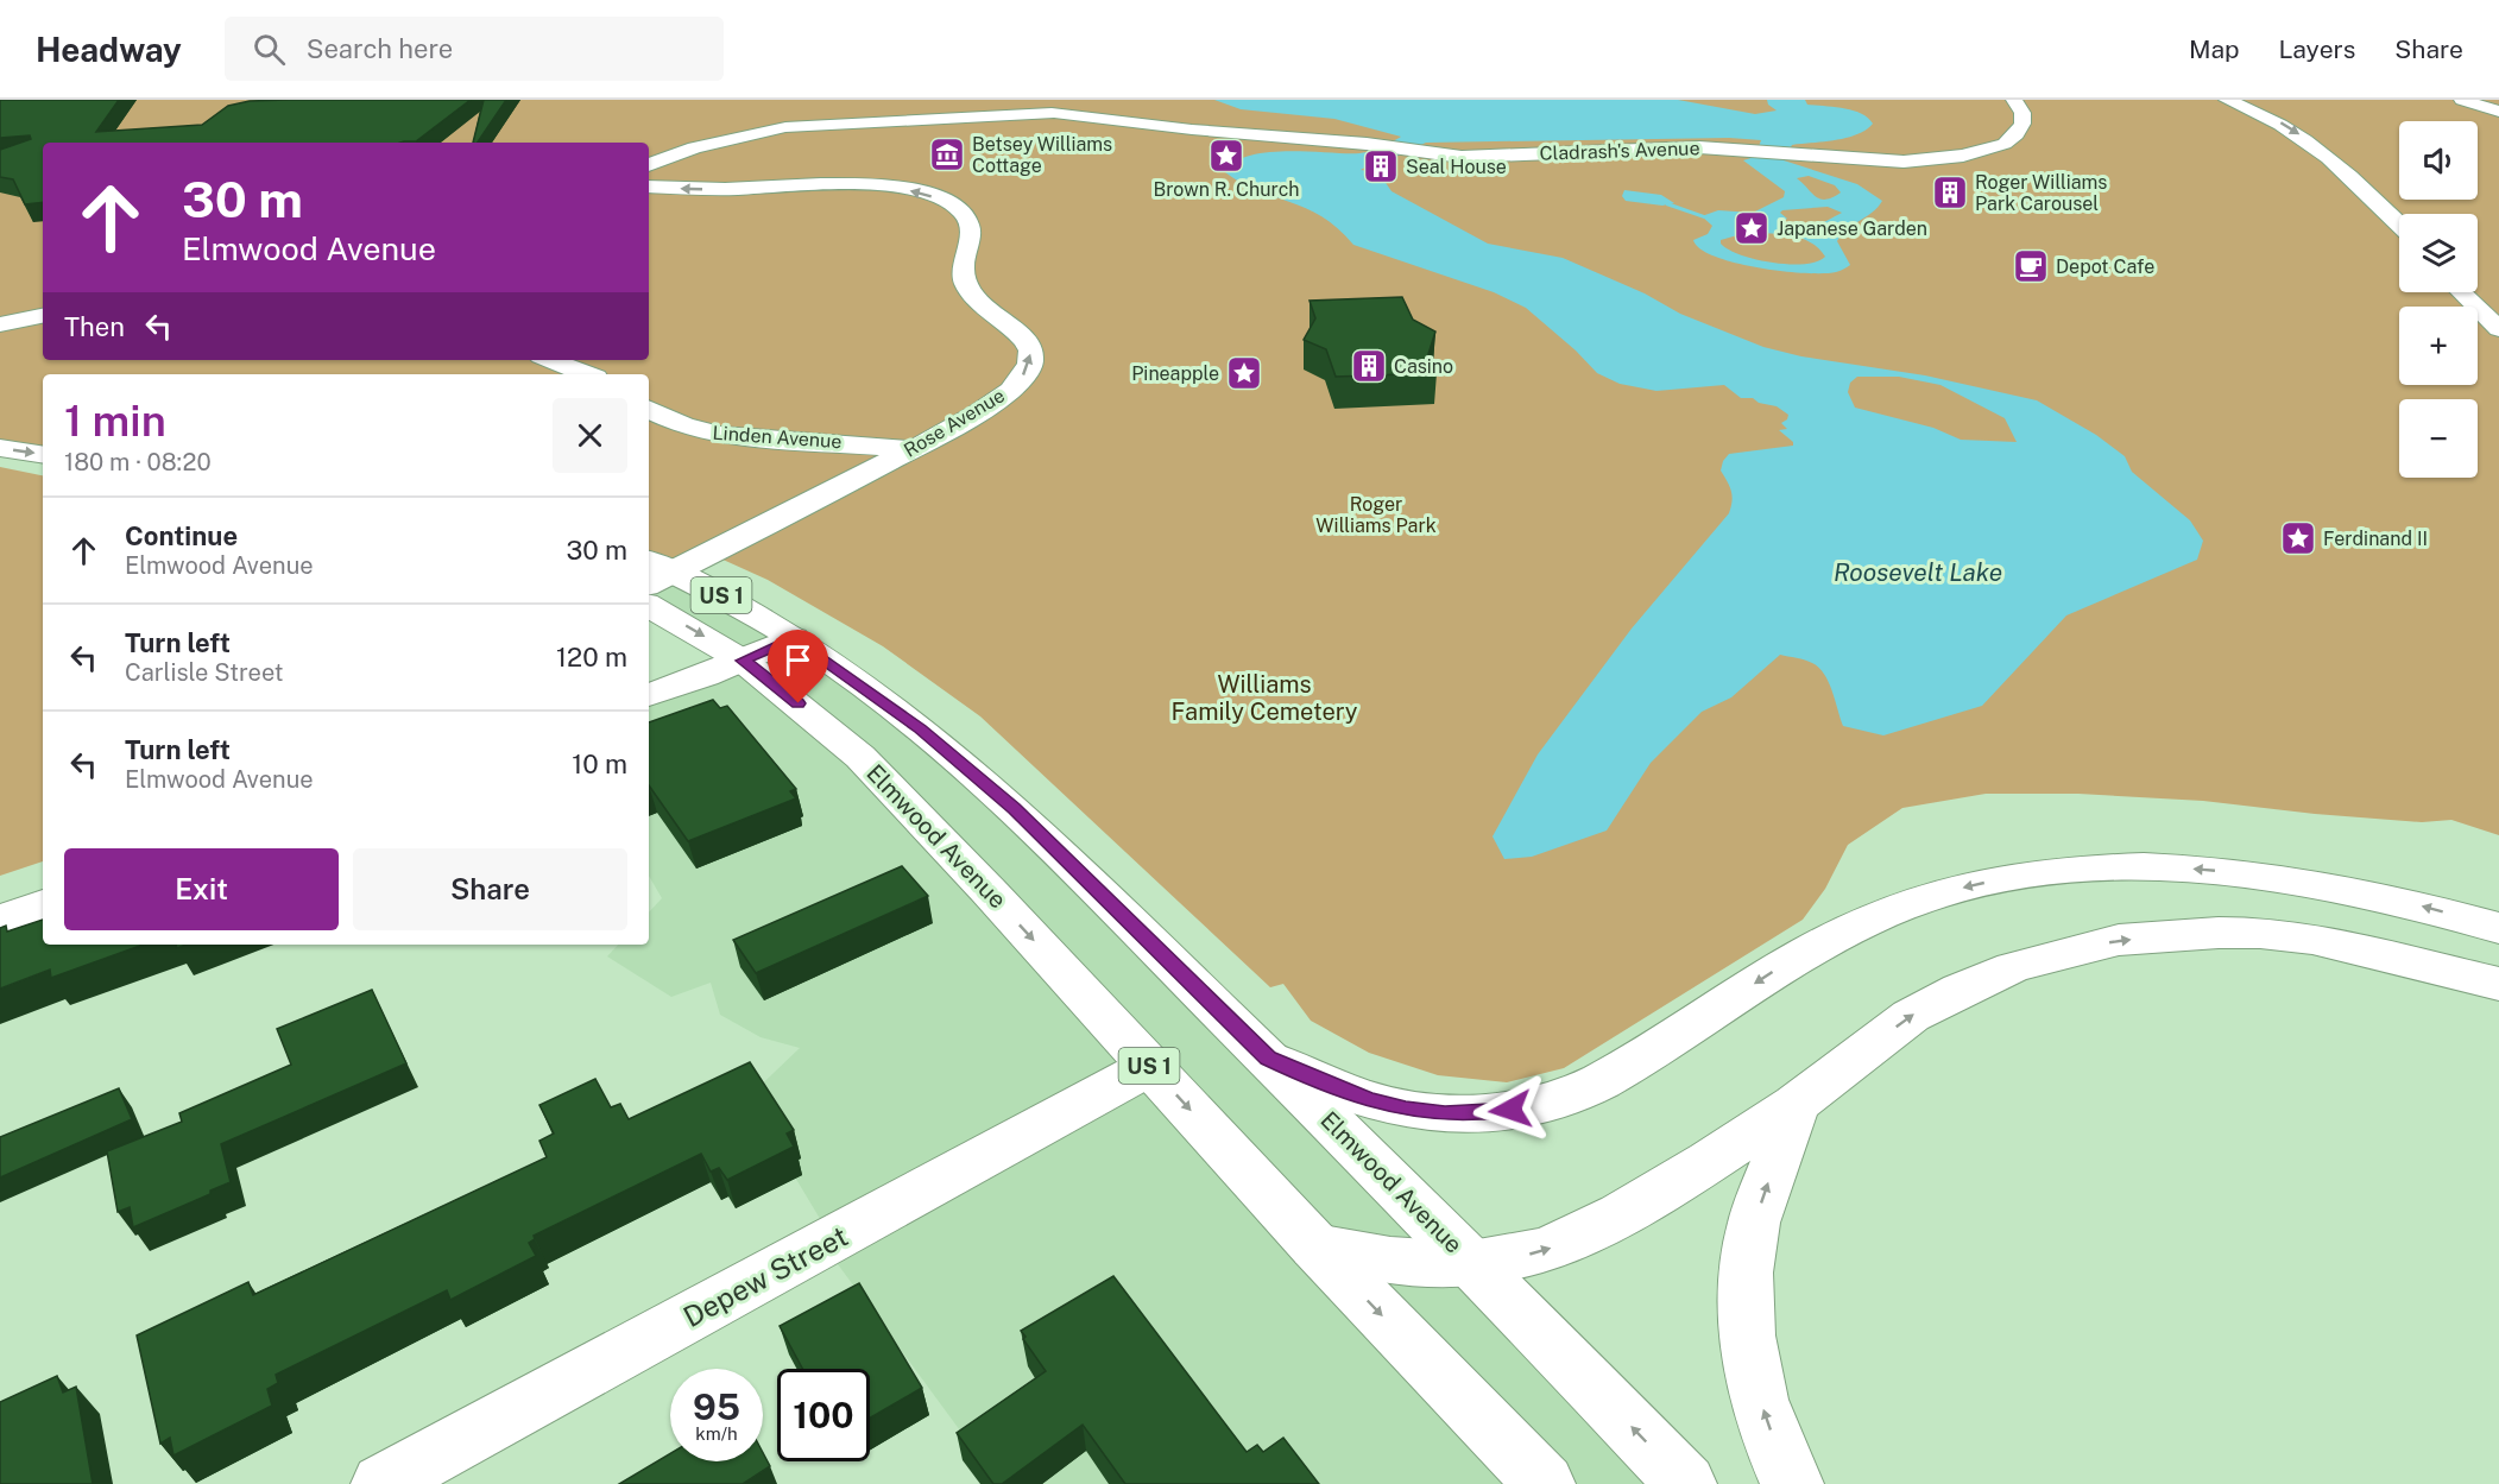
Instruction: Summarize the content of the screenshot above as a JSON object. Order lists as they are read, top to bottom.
{
  "streets": {
    "main road": [
      "Cladrash's Avenue",
      "Rose Avenue",
      "Linden Avenue",
      "US 1",
      "Elmwood Avenue",
      "Depew Street"
    ]
  },
  "crossings": [
    ["Rose Avenue", "Linden Avenue"],
    ["Rose Avenue", "Elmwood Avenue"],
    ["Elmwood Avenue", "Depew Street"]
  ],
  "water": ["Roosevelt Lake"],
  "parks": ["Roger Williams Park", "Williams Family Cemetery"],
  "places": {
    "museum": ["Betsey Williams Cottage"],
    "place": [
      "Brown R. Church",
      "Japanese Garden",
      "Pineapple",
      "Ferdinand II"
    ],
    "building": ["Seal House", "Roger Williams Park Carousel", "Casino"],
    "cafe": ["Depot Cafe"]
  },
  "page": {
    "header": "Headway",
    "search": "Search here",
    "nav": ["Map", "Layers", "Share"],
    "map_buttons": ["+", "−"],
    "turn": ["30 m", "Elmwood Avenue"],
    "then": "Then",
    "heading": ["1 min", "180 m · 08:20"],
    "list": [
      {
        "name": "Continue",
        "note": "Elmwood Avenue",
        "value": "30 m"
      },
      {
        "name": "Turn left",
        "note": "Carlisle Street",
        "value": "120 m"
      },
      {
        "name": "Turn left",
        "note": "Elmwood Avenue",
        "value": "10 m"
      }
    ],
    "buttons": ["Exit", "Share"],
    "speed": "95 km/h",
    "limit": "100"
  }
}
